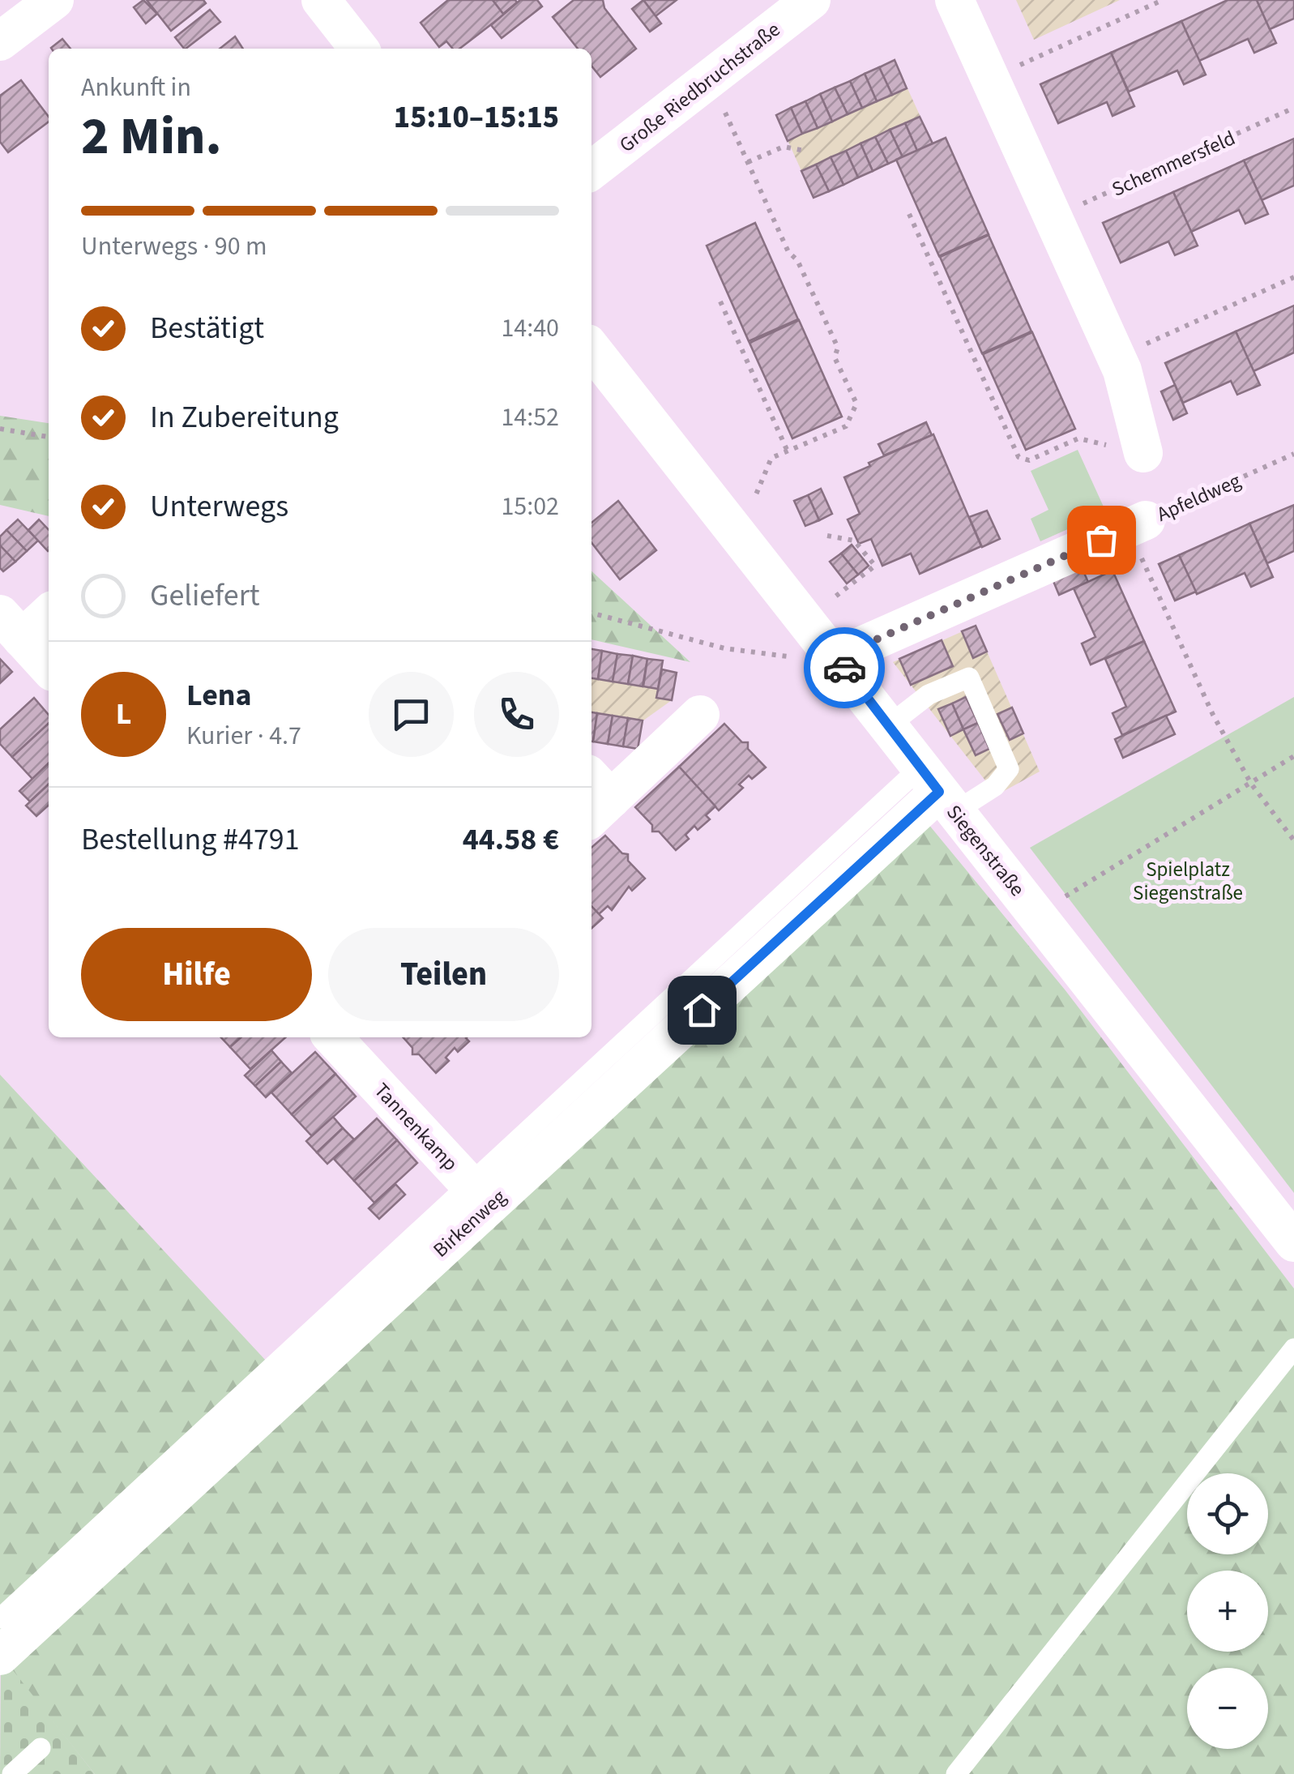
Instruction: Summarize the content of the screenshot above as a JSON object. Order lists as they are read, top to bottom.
{
  "streets": {
    "street": [
      "Große Riedbruchstraße",
      "Siegenstraße",
      "Tannenkamp",
      "Birkenweg"
    ],
    "path": ["Schemmersfeld", "Apfeldweg"]
  },
  "crossings": [
    ["Siegenstraße", "Birkenweg"],
    ["Tannenkamp", "Birkenweg"]
  ],
  "parks": ["Spielplatz Siegenstraße"],
  "page": {
    "heading": ["2 Min.", "Ankunft in", "15:10–15:15"],
    "panel": [
      "Lena",
      "Kurier · 4.7",
      "Bestellung #4791",
      "44.58 €"
    ],
    "bar": "Unterwegs · 90 m",
    "list": [
      ["Bestätigt", "14:40"],
      ["In Zubereitung", "14:52"],
      ["Unterwegs", "15:02"],
      "Geliefert"
    ],
    "round": "L",
    "buttons": ["Hilfe", "Teilen"],
    "map_buttons": ["+", "−"]
  }
}
